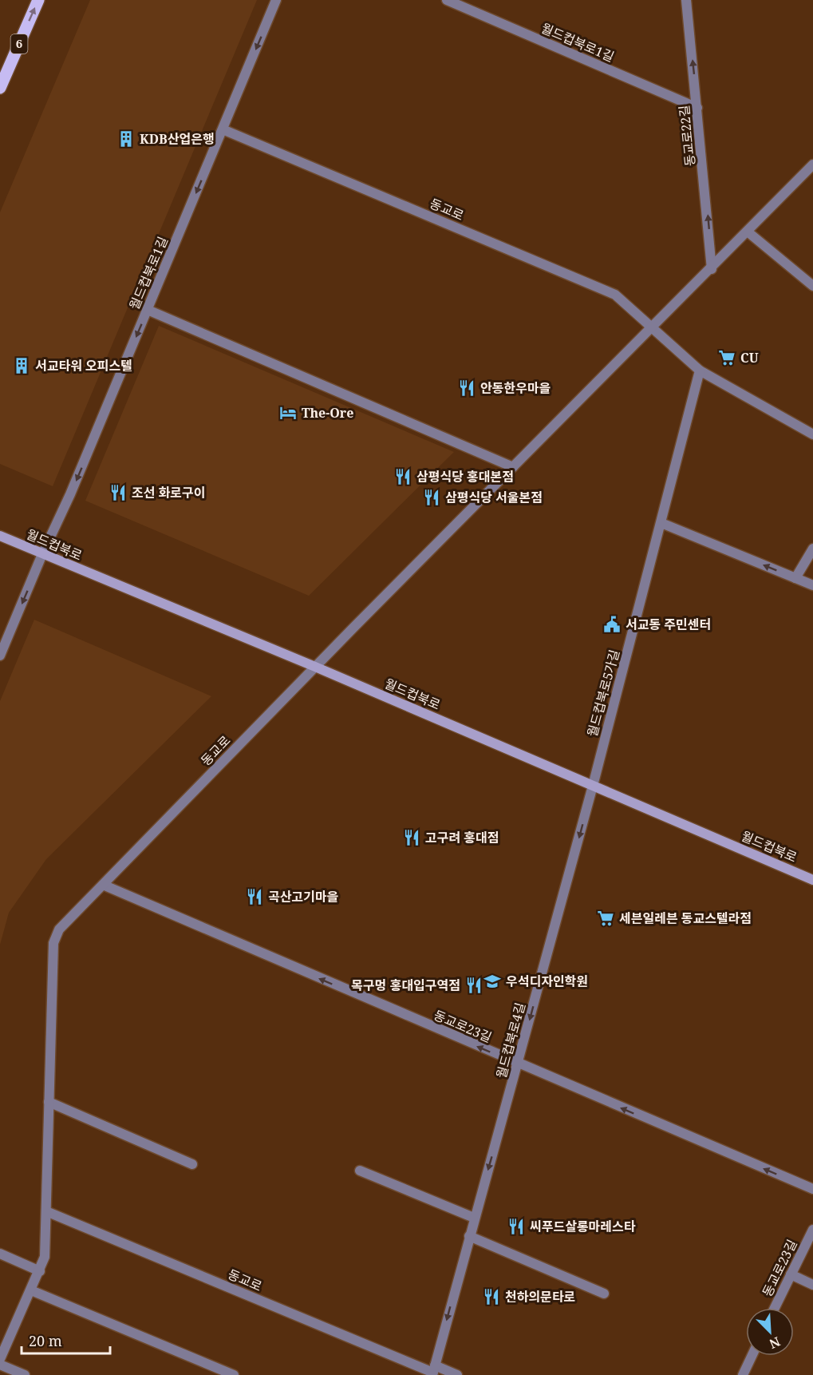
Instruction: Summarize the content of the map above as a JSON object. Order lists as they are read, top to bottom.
{
  "streets": {
    "main road": ["6", "월드컵북로"],
    "street": [
      "월드컵북로1길",
      "동교로22길",
      "동교로",
      "월드컵북로5가길",
      "동교로23길",
      "월드컵북로4길"
    ]
  },
  "crossings": [
    ["월드컵북로1길", "동교로22길"],
    ["월드컵북로1길", "동교로"],
    ["월드컵북로1길", "월드컵북로"],
    ["동교로22길", "동교로"],
    ["동교로", "월드컵북로"],
    ["동교로", "동교로23길"],
    ["동교로", "월드컵북로4길"],
    ["월드컵북로", "월드컵북로5가길"],
    ["월드컵북로", "월드컵북로4길"],
    ["월드컵북로5가길", "월드컵북로4길"],
    ["동교로23길", "월드컵북로4길"]
  ],
  "one_way": [
    "월드컵북로1길",
    "동교로22길",
    "동교로23길",
    "월드컵북로4길"
  ],
  "places": {
    "building": ["KDB산업은행", "서교타워 오피스텔"],
    "supermarket": ["CU", "세븐일레븐 동교스텔라점"],
    "restaurant": [
      "안동한우마을",
      "삼평식당 홍대본점",
      "조선 화로구이",
      "삼평식당 서울본점",
      "고구려 홍대점",
      "곡산고기마을",
      "목구멍 홍대입구역점",
      "씨푸드살롱마레스타",
      "천하의문타로"
    ],
    "hotel": ["The-Ore"],
    "public building": ["서교동 주민센터"],
    "school or university": ["우석디자인학원"]
  },
  "scale_bar": "20 m",
  "north": "bottom right"
}
